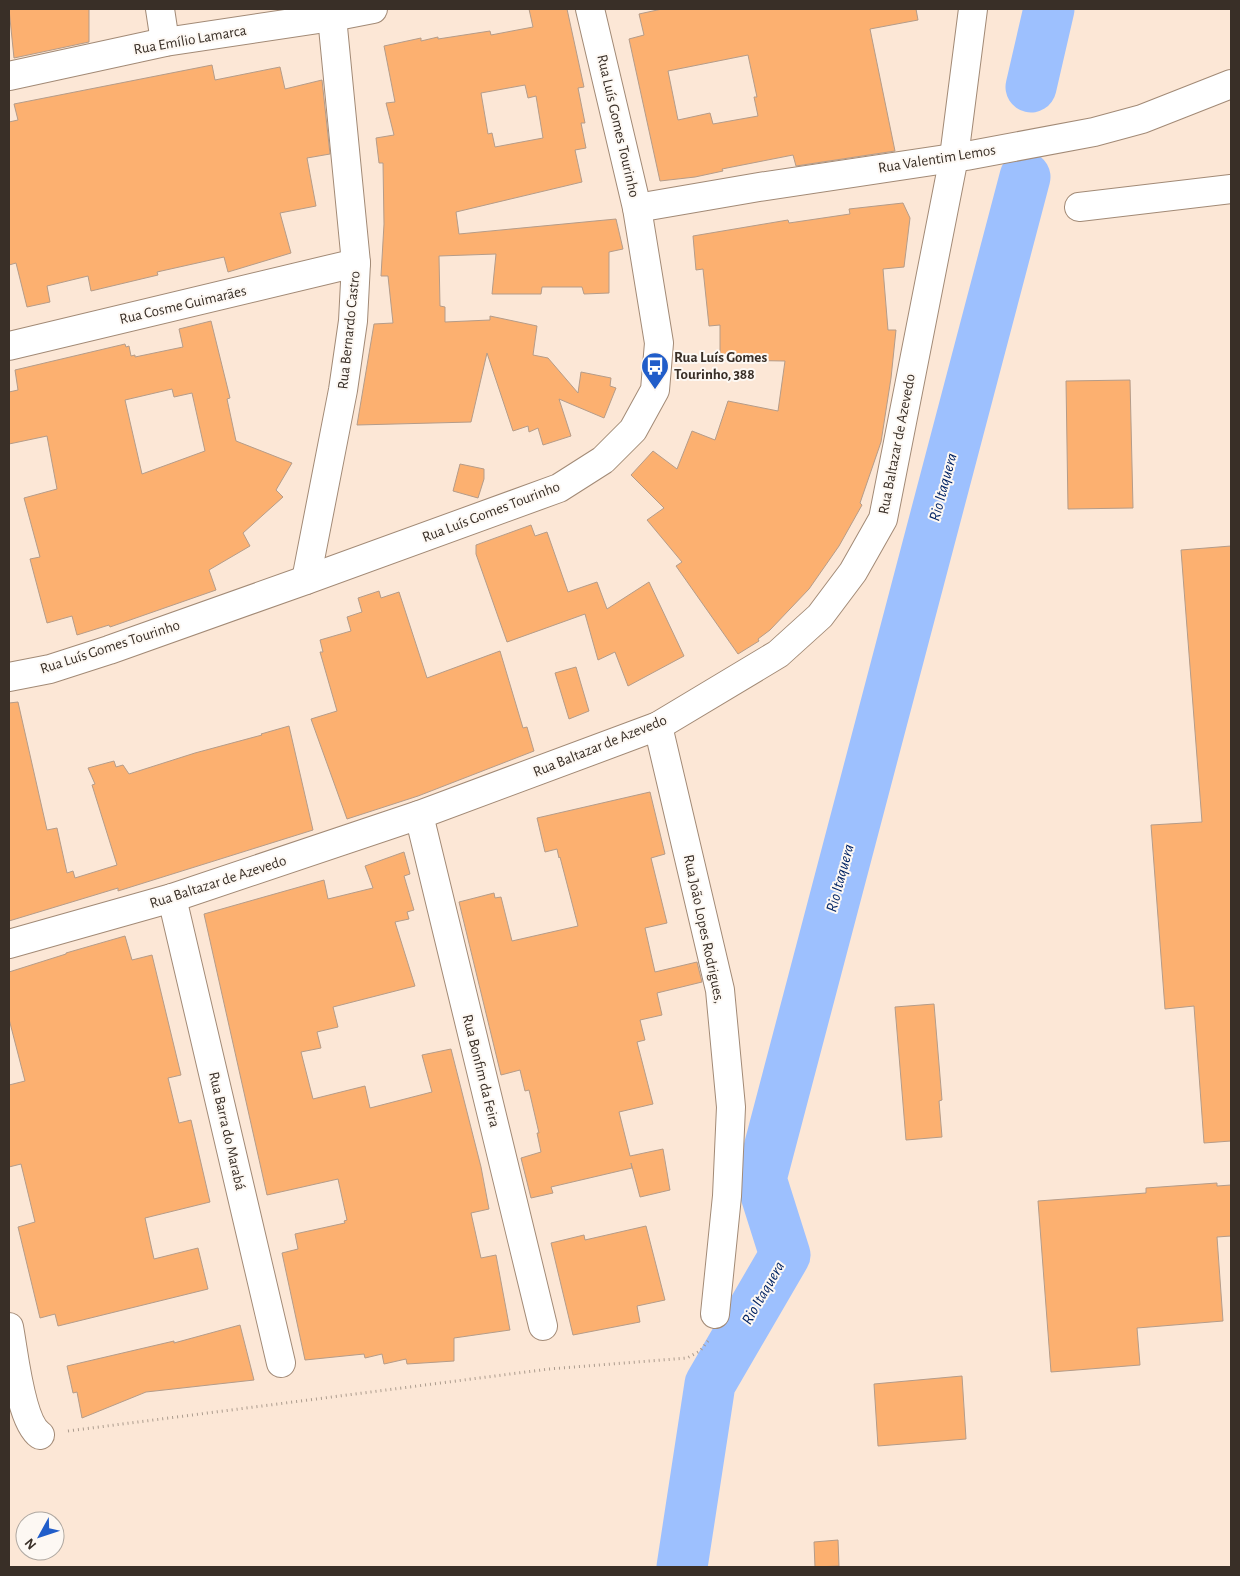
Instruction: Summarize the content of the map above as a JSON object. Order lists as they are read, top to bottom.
{
  "streets": {
    "street": [
      "Rua Emílio Lamarca",
      "Rua Luís Gomes Tourinho",
      "Rua Valentim Lemos",
      "Rua Cosme Guimarães",
      "Rua Bernardo Castro",
      "Rua Baltazar de Azevedo",
      "Rua João Lopes Rodrigues,",
      "Rua Bonfim da Feira",
      "Rua Barra do Marabá"
    ]
  },
  "crossings": [
    ["Rua Emílio Lamarca", "Rua Bernardo Castro"],
    ["Rua Luís Gomes Tourinho", "Rua Valentim Lemos"],
    ["Rua Luís Gomes Tourinho", "Rua Bernardo Castro"],
    ["Rua Valentim Lemos", "Rua Baltazar de Azevedo"],
    ["Rua Cosme Guimarães", "Rua Bernardo Castro"],
    ["Rua Baltazar de Azevedo", "Rua João Lopes Rodrigues,"],
    ["Rua Baltazar de Azevedo", "Rua Bonfim da Feira"],
    ["Rua Baltazar de Azevedo", "Rua Barra do Marabá"]
  ],
  "water": ["Rio Itaquera"],
  "places": {
    "bus stop": ["Rua Luís Gomes Tourinho, 388"]
  },
  "north": "bottom left"
}
